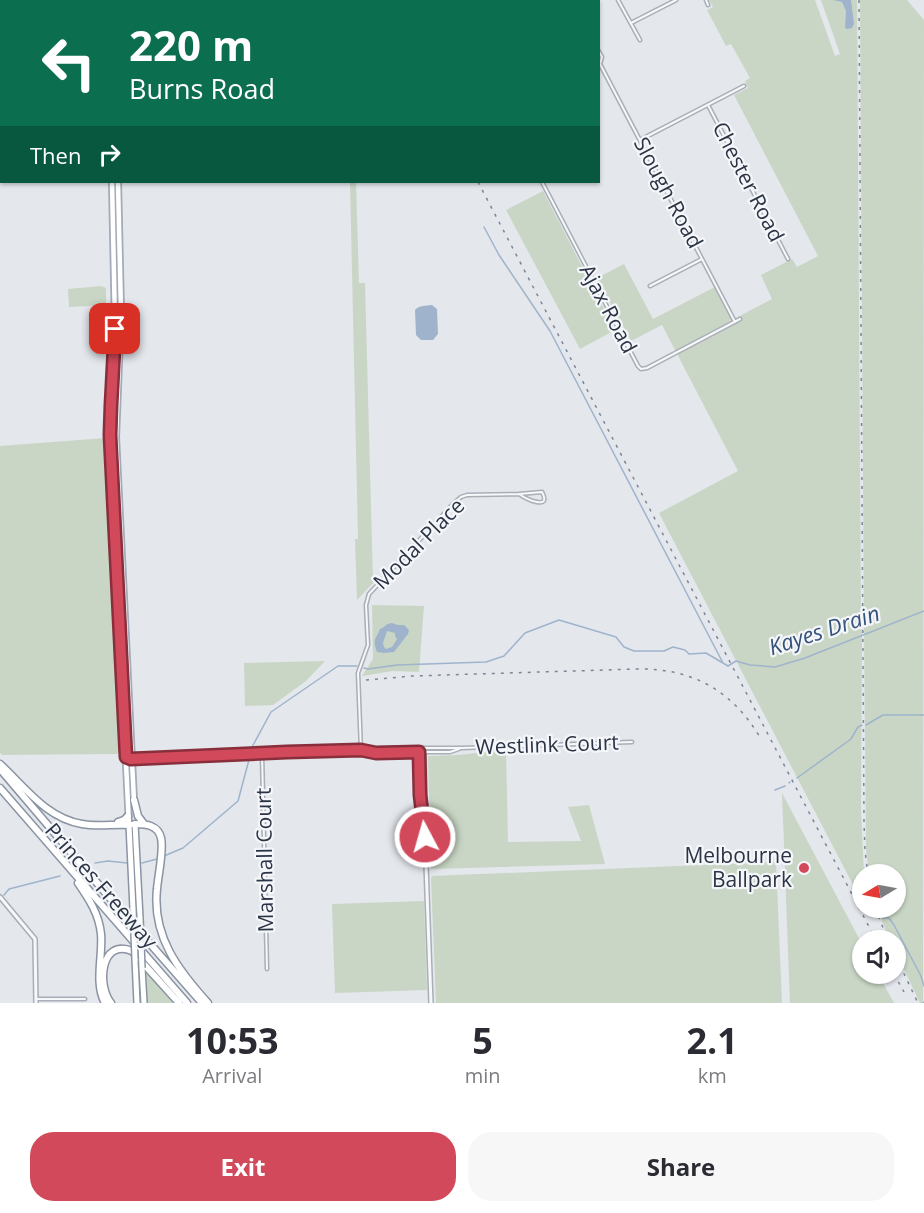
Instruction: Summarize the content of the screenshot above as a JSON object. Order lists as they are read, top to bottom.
{
  "streets": {
    "highway": ["Princes Freeway"],
    "street": [
      "Chester Road",
      "Slough Road",
      "Ajax Road",
      "Modal Place",
      "Westlink Court",
      "Marshall Court"
    ]
  },
  "crossings": [
    ["Slough Road", "Ajax Road"]
  ],
  "water": ["Kayes Drain"],
  "places": ["Melbourne Ballpark"],
  "north": "left",
  "page": {
    "turn": ["220 m", "Burns Road"],
    "then": "Then",
    "eta": [
      "10:53",
      "Arrival",
      "5",
      "min",
      "2.1",
      "km"
    ],
    "buttons": ["Exit", "Share"]
  }
}
